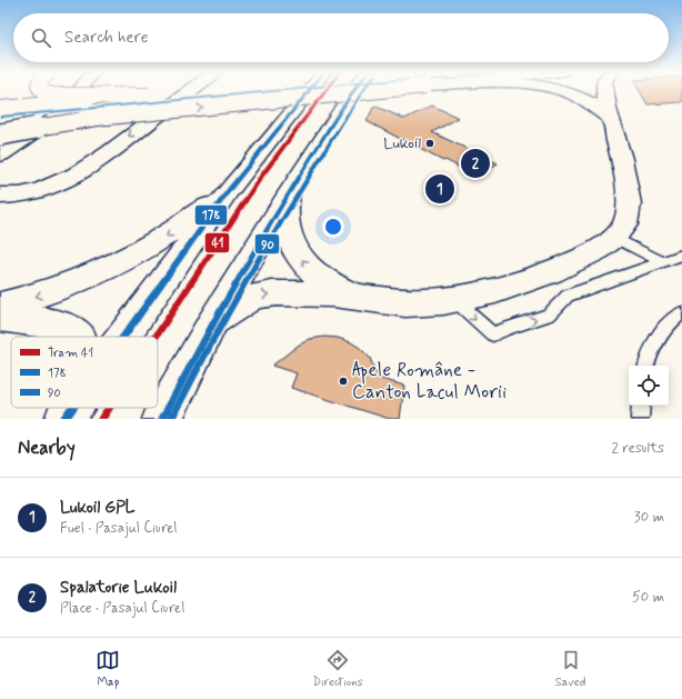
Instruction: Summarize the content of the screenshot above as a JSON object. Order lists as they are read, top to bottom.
{
  "places": ["Lukoil", "Apele Române - Canton Lacul Morii"],
  "lines": ["tram line 41", "transit line 178", "transit line 90"],
  "legend": ["Tram 41", "178", "90"],
  "page": {
    "search": "Search here",
    "pins": ["2", "1"],
    "heading": ["Nearby", "2 results"],
    "list": [
      {
        "mark": "1",
        "name": "Lukoil GPL",
        "note": "Fuel · Pasajul Ciurel",
        "value": "30 m"
      },
      {
        "mark": "2",
        "name": "Spalatorie Lukoil",
        "note": "Place · Pasajul Ciurel",
        "value": "50 m"
      }
    ],
    "nav": ["Map", "Directions", "Saved"]
  }
}
